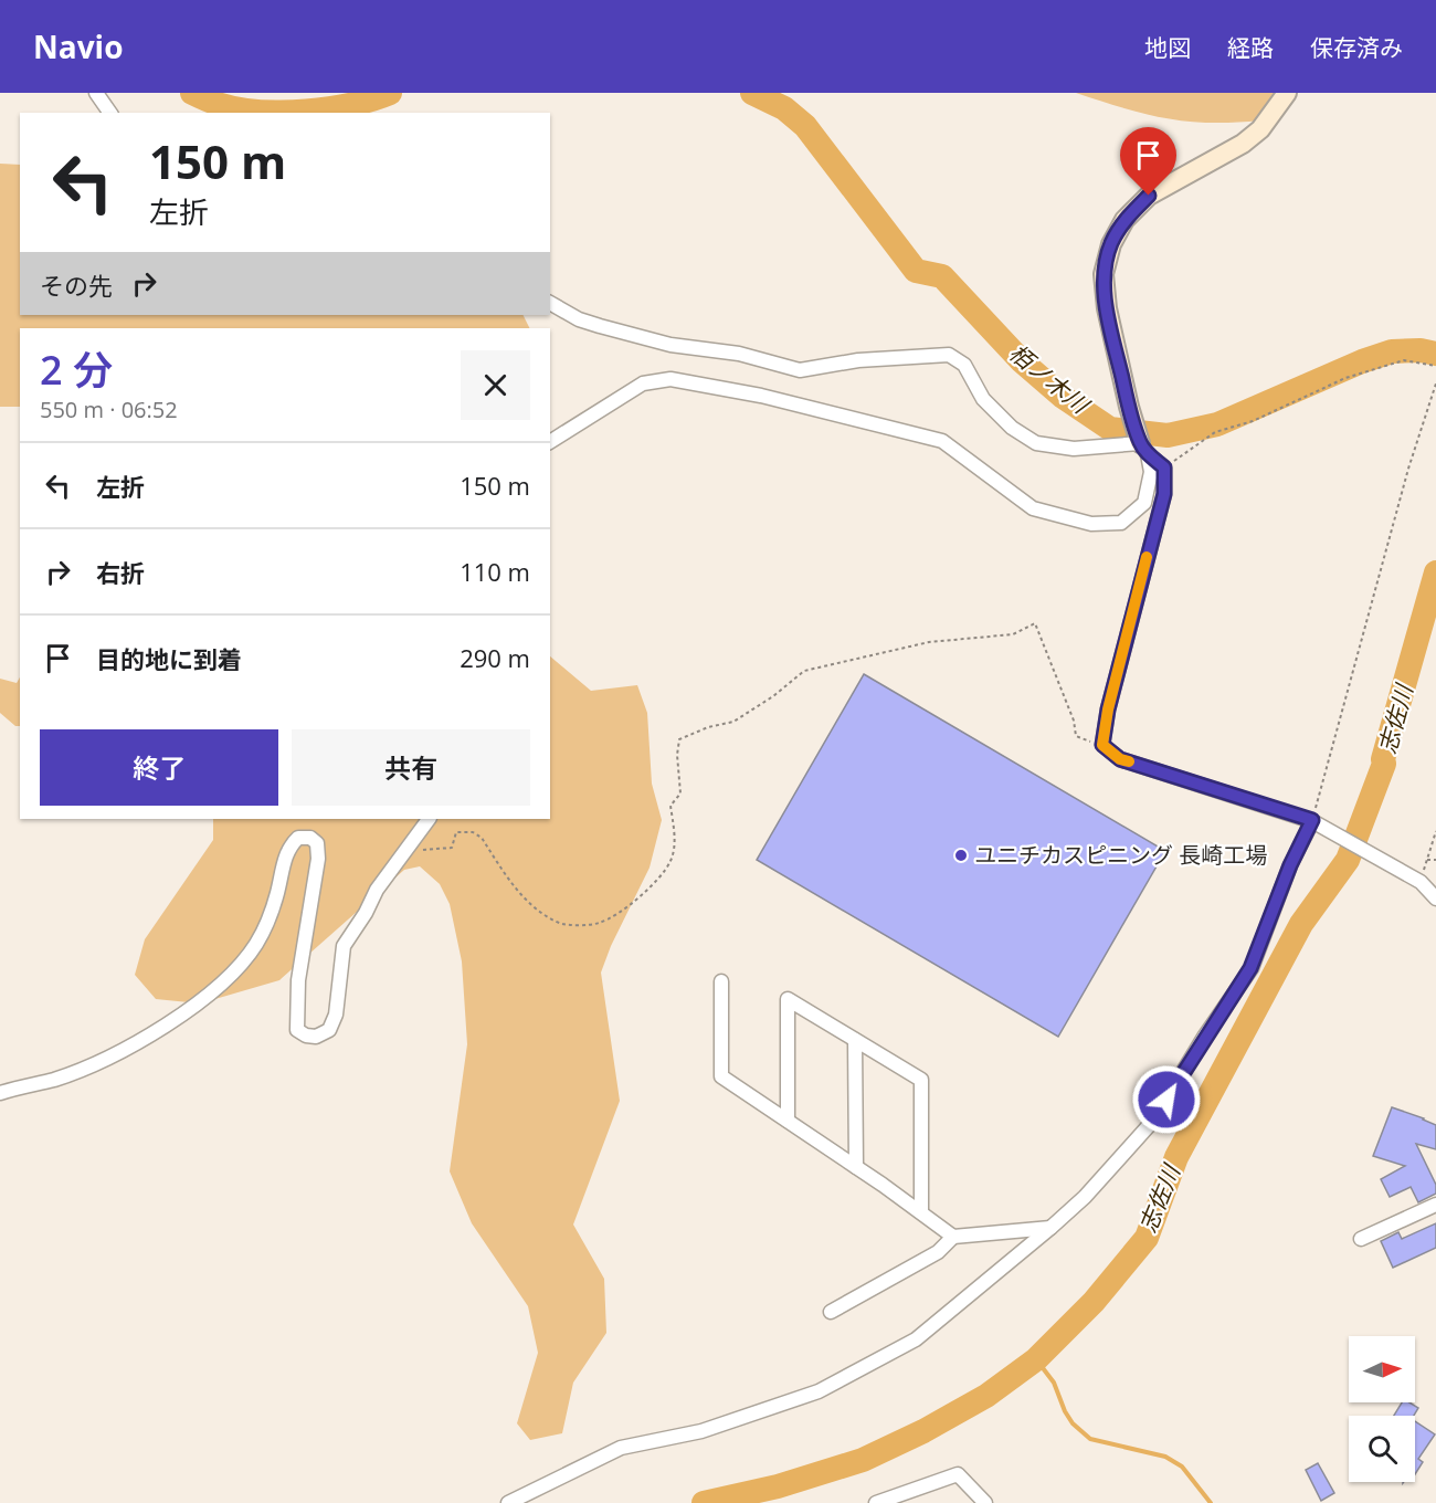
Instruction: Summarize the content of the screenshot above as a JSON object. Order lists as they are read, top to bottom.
{
  "water": ["栢ノ木川", "志佐川"],
  "places": ["ユニチカスピニング 長崎工場"],
  "north": "right",
  "page": {
    "header": "Navio",
    "nav": ["地図", "経路", "保存済み"],
    "turn": ["150 m", "左折"],
    "then": "その先",
    "heading": ["2 分", "550 m · 06:52"],
    "list": [
      {
        "name": "左折",
        "value": "150 m"
      },
      {
        "name": "右折",
        "value": "110 m"
      },
      {
        "name": "目的地に到着",
        "value": "290 m"
      }
    ],
    "buttons": ["終了", "共有"]
  }
}
